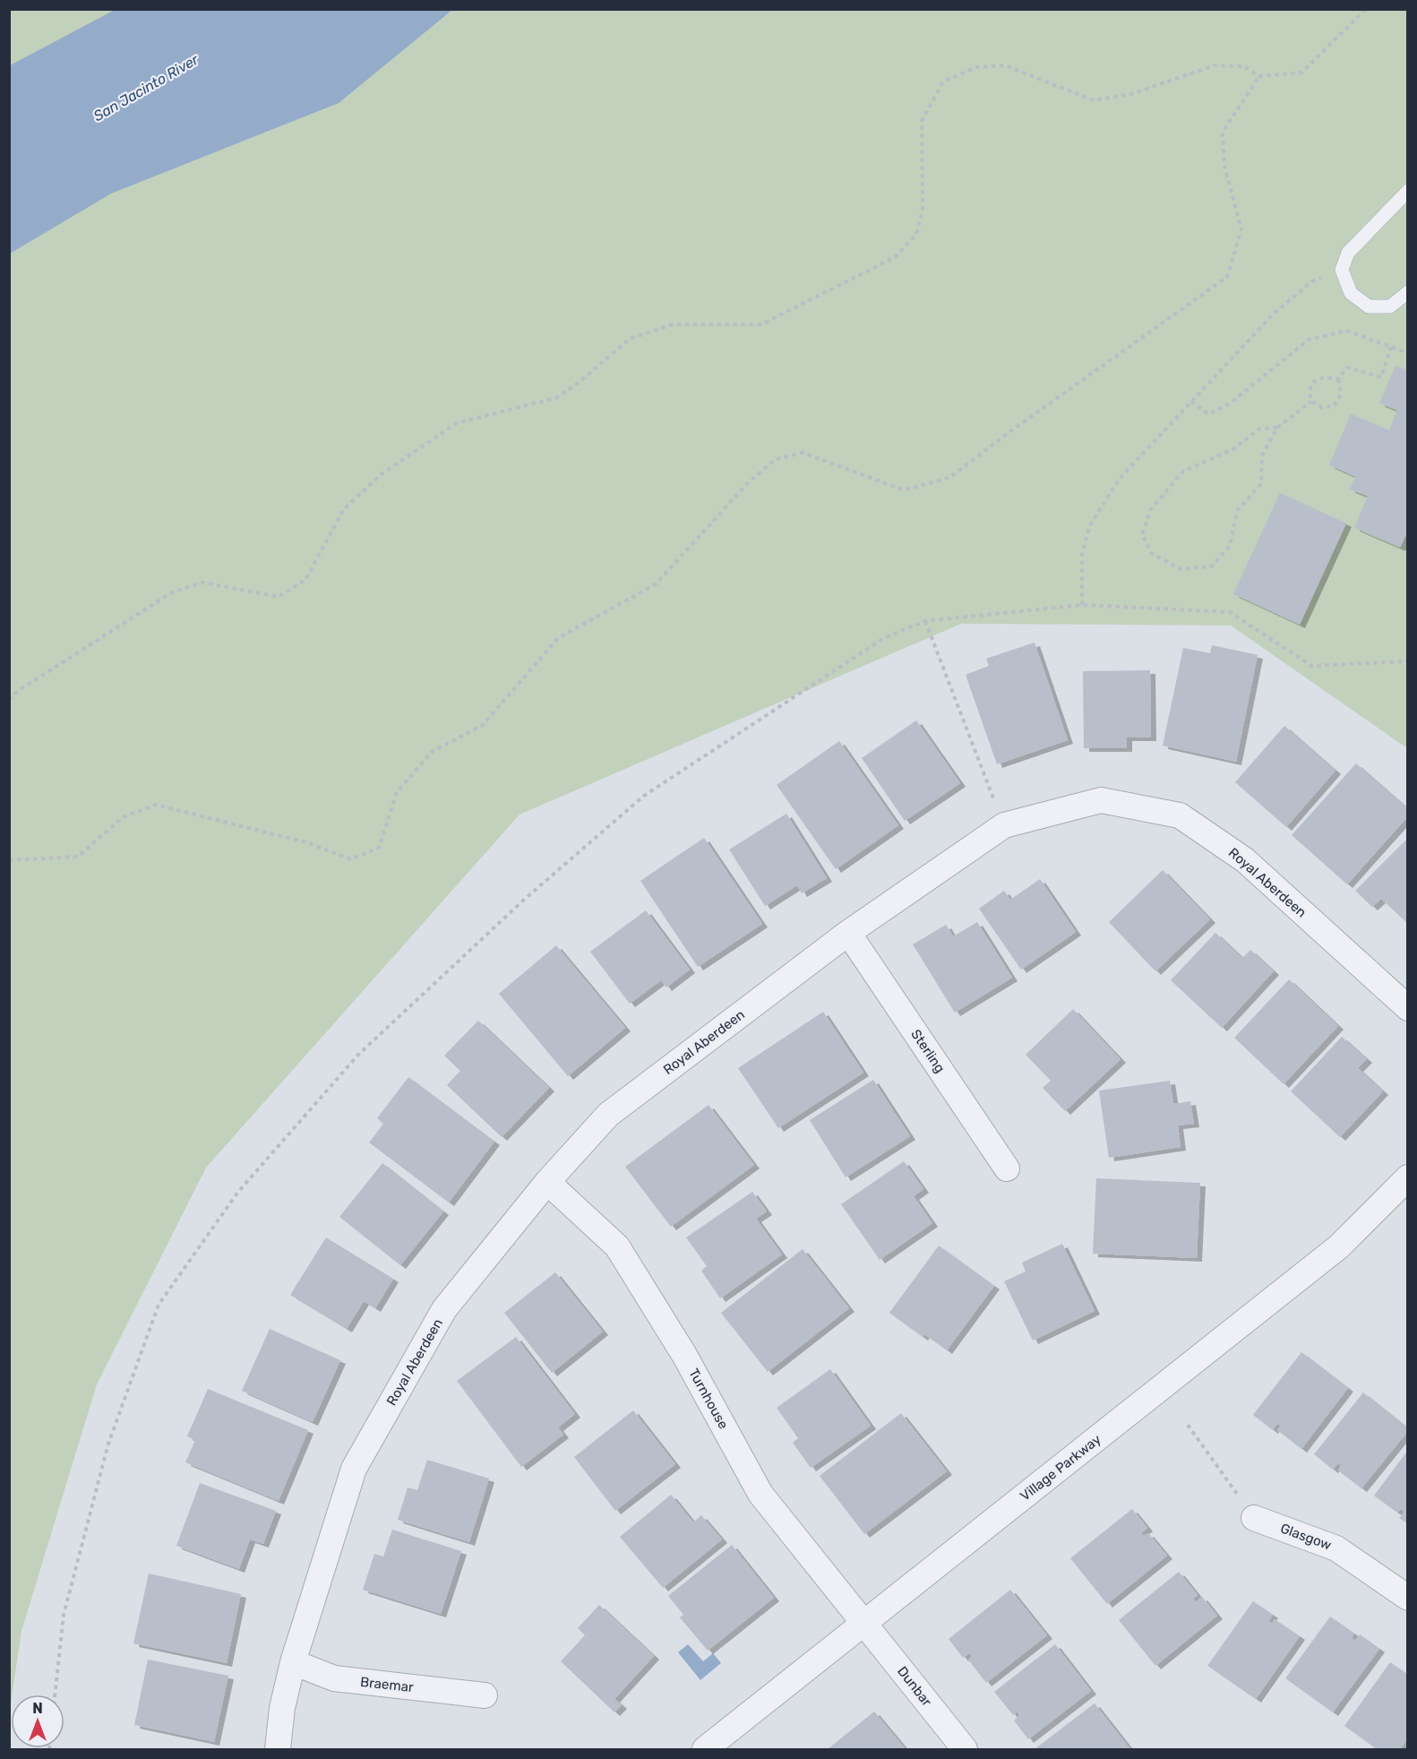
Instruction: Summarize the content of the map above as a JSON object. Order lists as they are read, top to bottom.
{
  "streets": {
    "street": [
      "Royal Aberdeen",
      "Sterling",
      "Turnhouse",
      "Village Parkway",
      "Glasgow",
      "Braemar",
      "Dunbar"
    ]
  },
  "crossings": [
    ["Royal Aberdeen", "Sterling"],
    ["Royal Aberdeen", "Turnhouse"],
    ["Royal Aberdeen", "Braemar"],
    ["Turnhouse", "Village Parkway"],
    ["Turnhouse", "Dunbar"],
    ["Village Parkway", "Dunbar"]
  ],
  "water": ["San Jacinto River"],
  "north": "top"
}
